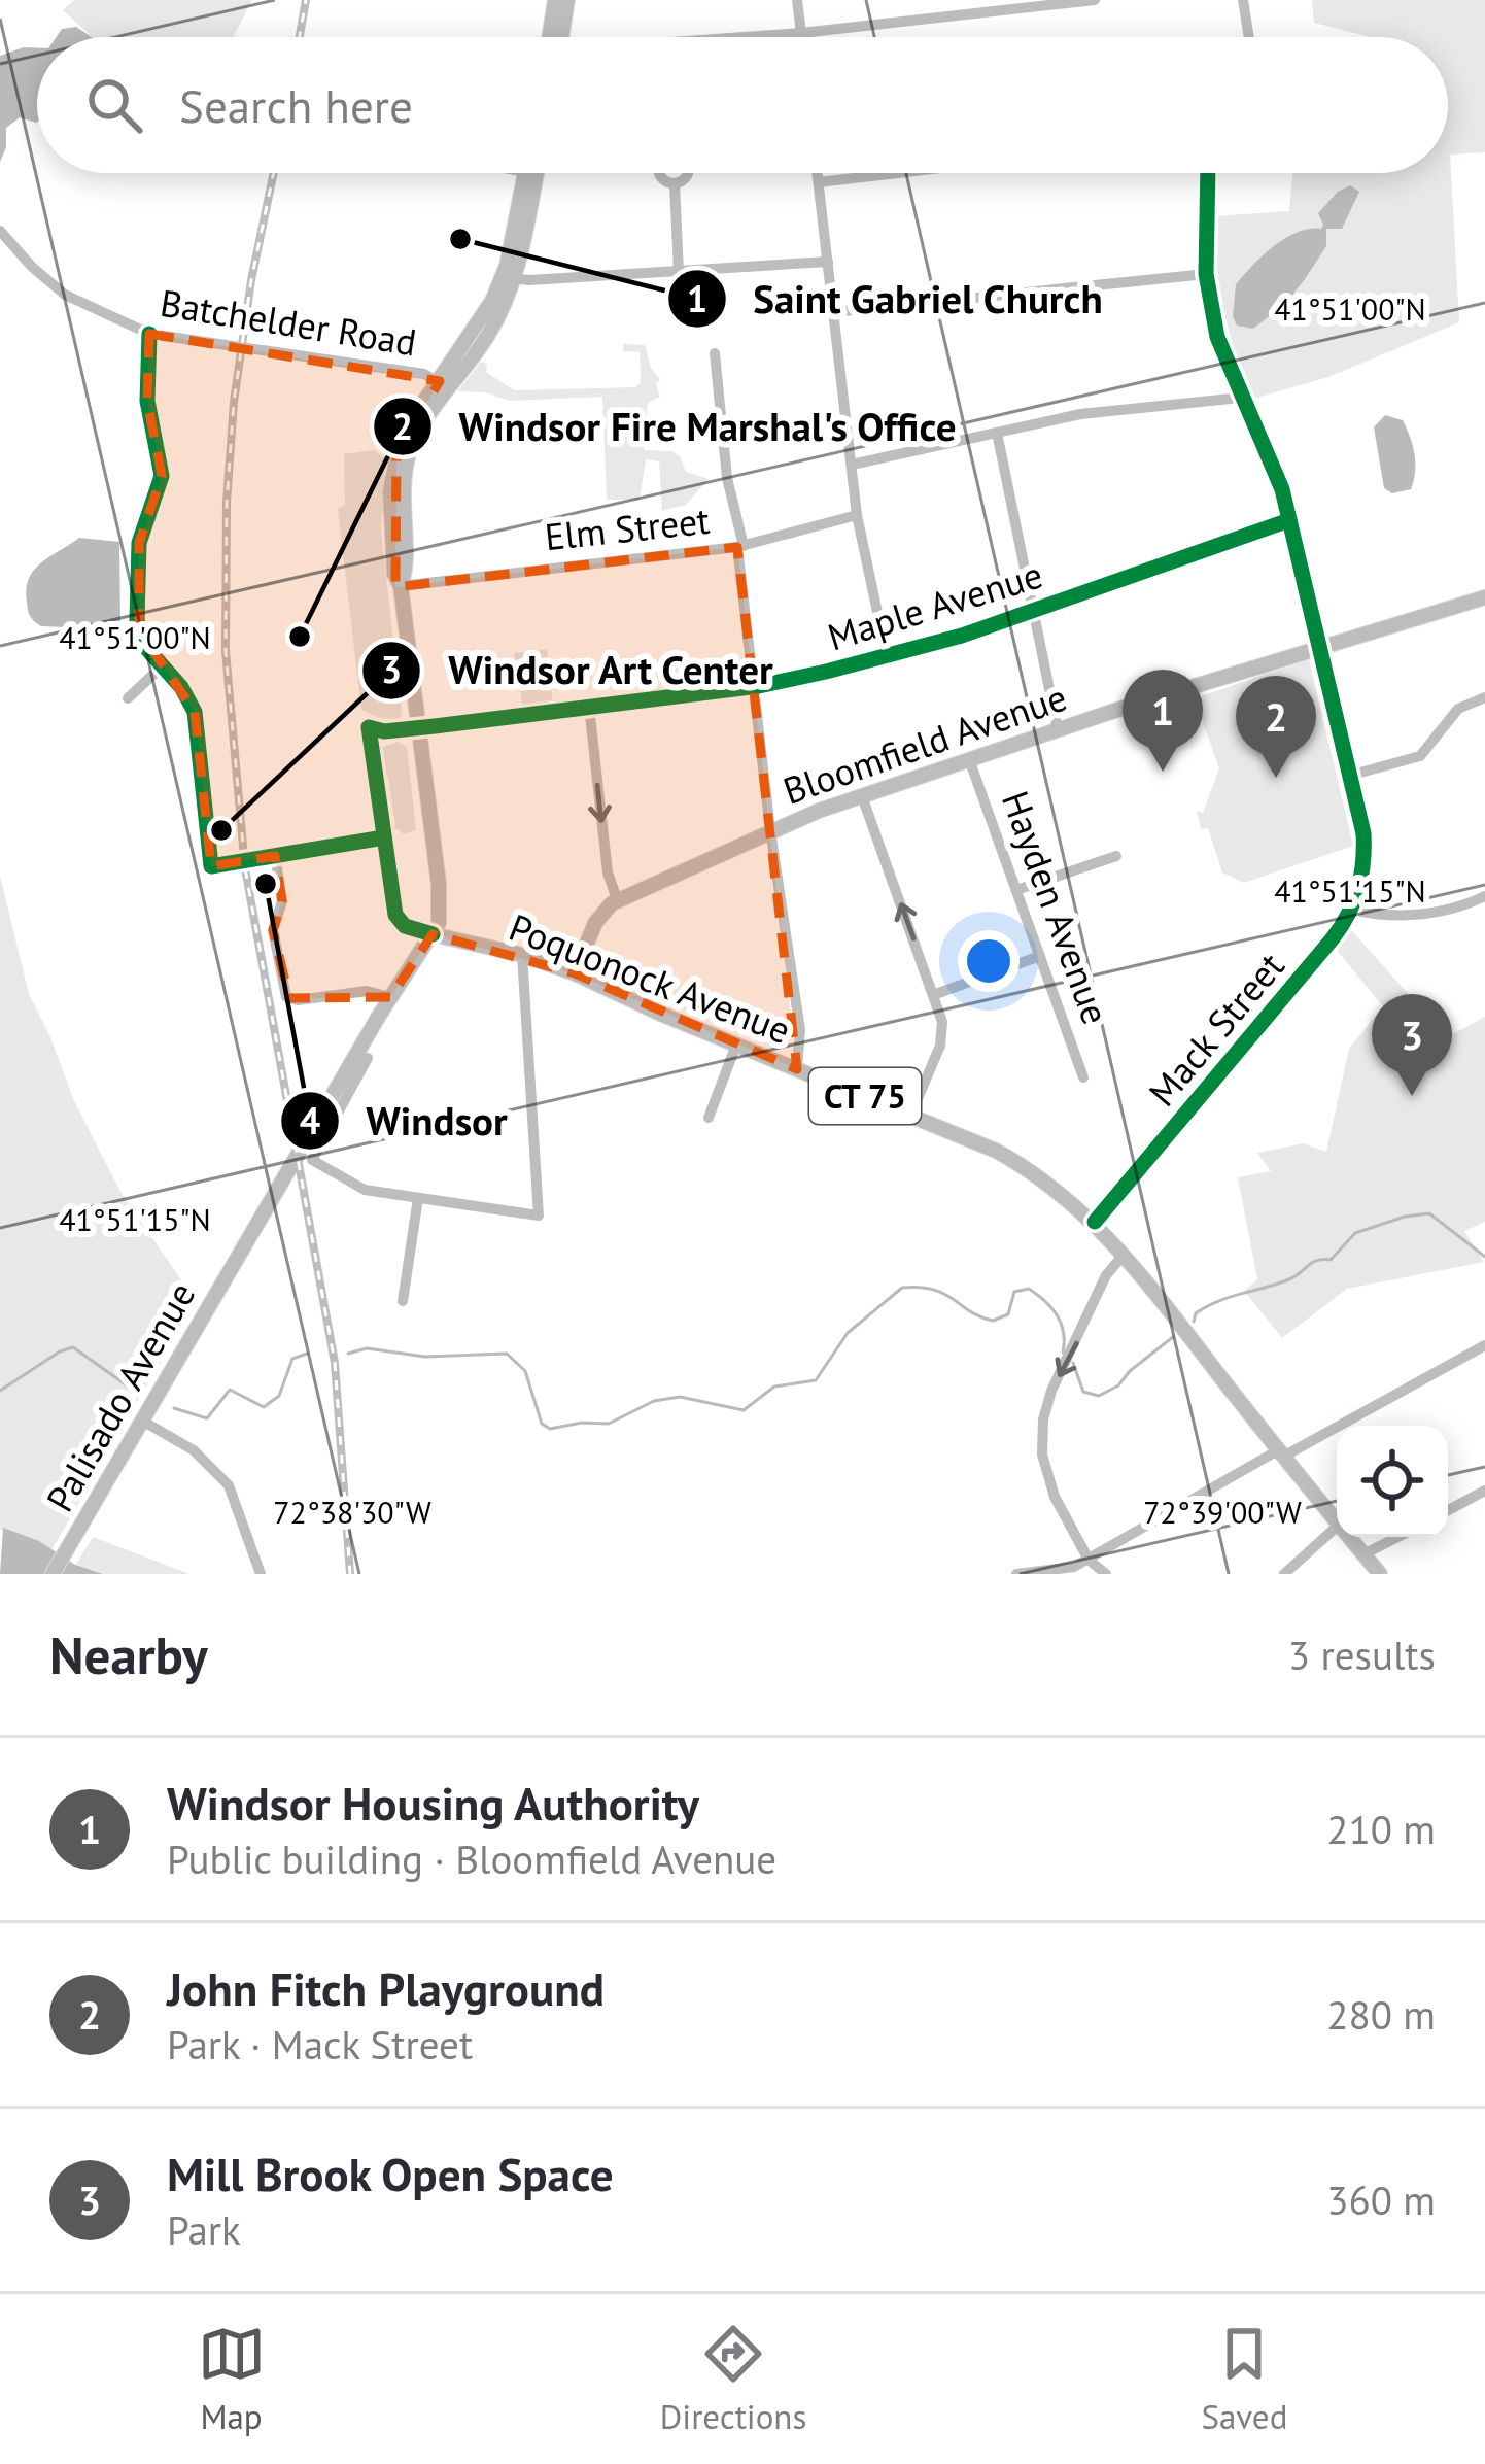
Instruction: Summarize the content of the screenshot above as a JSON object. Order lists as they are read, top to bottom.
{
  "streets": {
    "main road": [
      "Bloomfield Avenue",
      "Poquonock Avenue",
      "CT 75",
      "Palisado Avenue"
    ],
    "street": [
      "Batchelder Road",
      "Elm Street",
      "Maple Avenue",
      "Hayden Avenue",
      "Mack Street"
    ]
  },
  "crossings": [
    ["Maple Avenue", "Mack Street"],
    ["Bloomfield Avenue", "Hayden Avenue"],
    ["Bloomfield Avenue", "Mack Street"],
    ["Poquonock Avenue", "Mack Street"],
    ["Poquonock Avenue", "Palisado Avenue"]
  ],
  "places": [
    "Saint Gabriel Church",
    "Windsor Fire Marshal's Office",
    "Windsor Art Center",
    "Windsor"
  ],
  "page": {
    "search": "Search here",
    "pins": ["1", "2", "3"],
    "heading": ["Nearby", "3 results"],
    "list": [
      {
        "mark": "1",
        "name": "Windsor Housing Authority",
        "note": "Public building · Bloomfield Avenue",
        "value": "210 m"
      },
      {
        "mark": "2",
        "name": "John Fitch Playground",
        "note": "Park · Mack Street",
        "value": "280 m"
      },
      {
        "mark": "3",
        "name": "Mill Brook Open Space",
        "note": "Park",
        "value": "360 m"
      }
    ],
    "nav": ["Map", "Directions", "Saved"]
  },
  "coordinates": [
    "41°51'00\"N",
    "41°51'15\"N",
    "72°38'30\"W",
    "72°39'00\"W"
  ]
}
